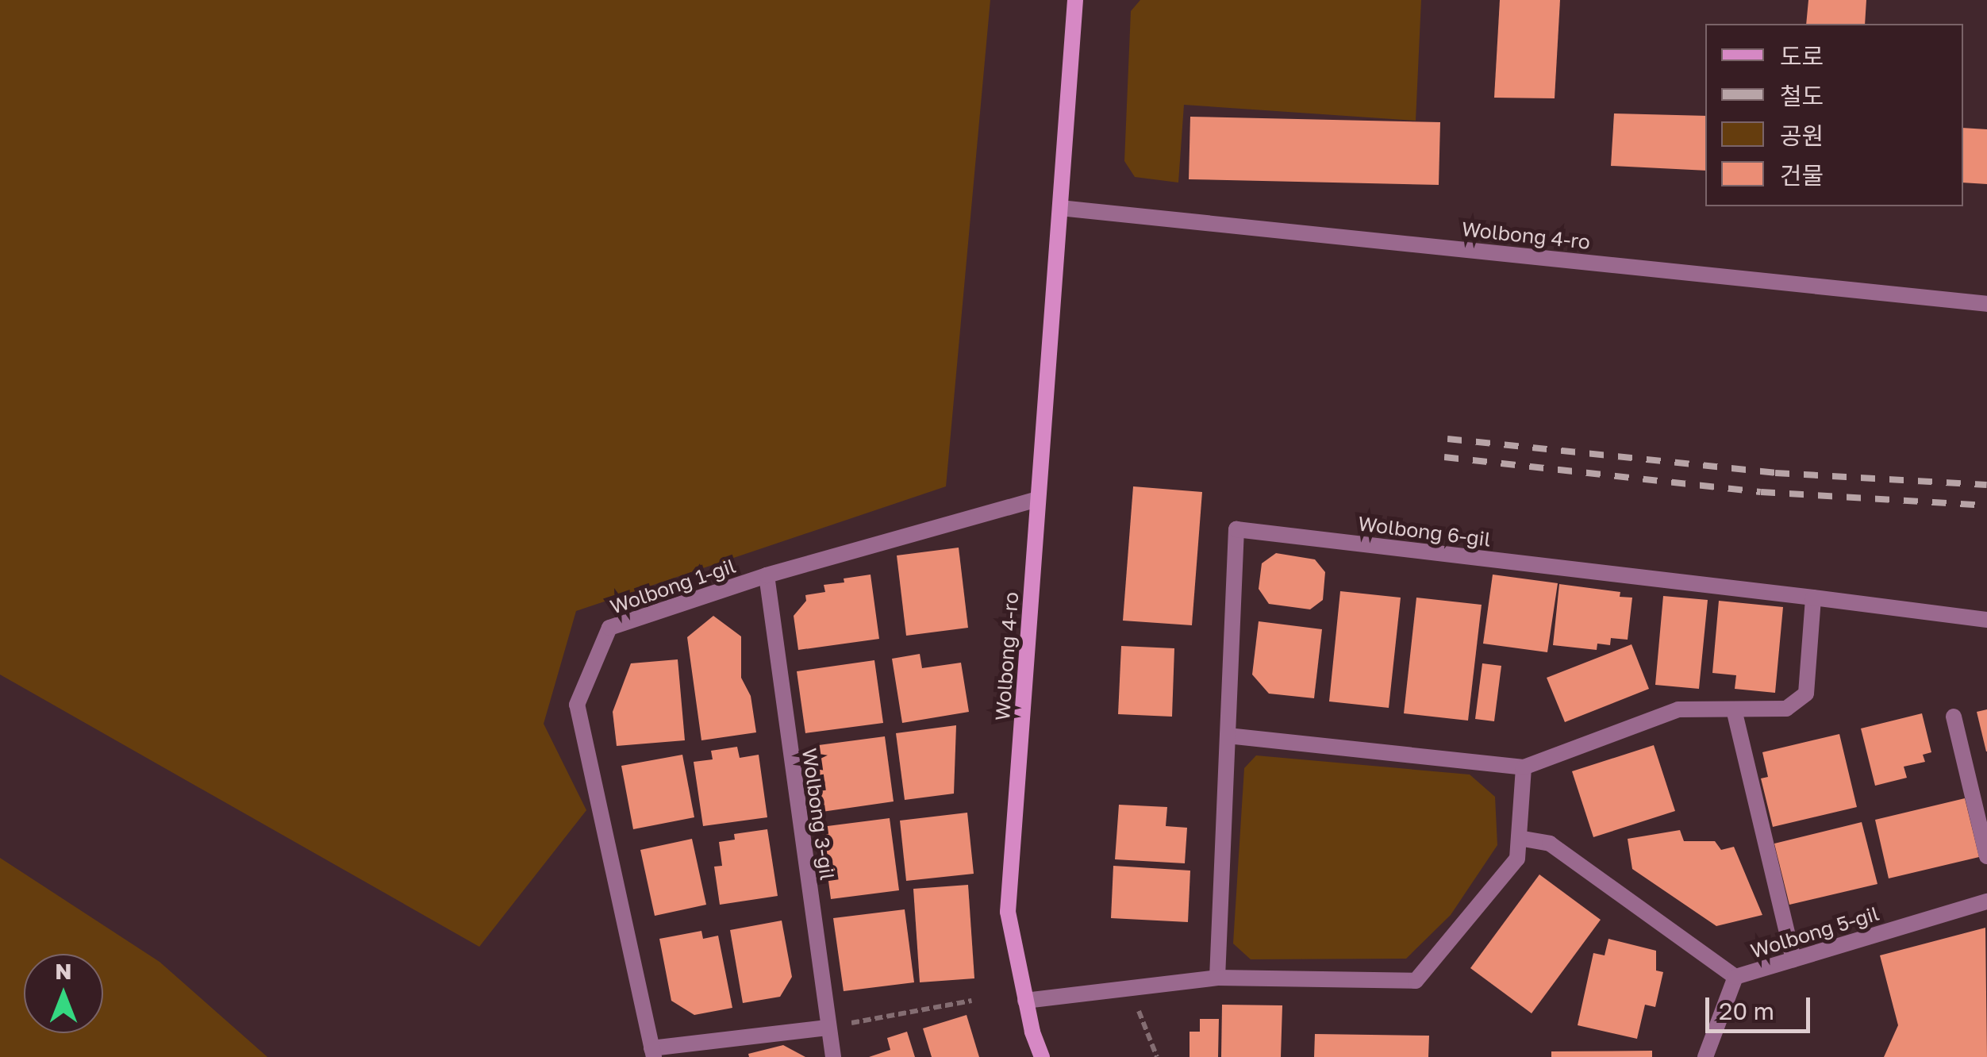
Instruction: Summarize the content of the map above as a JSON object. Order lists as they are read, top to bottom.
{
  "streets": {
    "street": [
      "Wolbong 4-ro",
      "Wolbong 6-gil",
      "Wolbong 1-gil",
      "Wolbong 3-gil",
      "Wolbong 5-gil"
    ]
  },
  "crossings": [
    ["Wolbong 4-ro", "Wolbong 1-gil"],
    ["Wolbong 1-gil", "Wolbong 3-gil"]
  ],
  "legend": [
    "도로",
    "철도",
    "공원",
    "건물"
  ],
  "scale_bar": "20 m",
  "north": "top"
}
